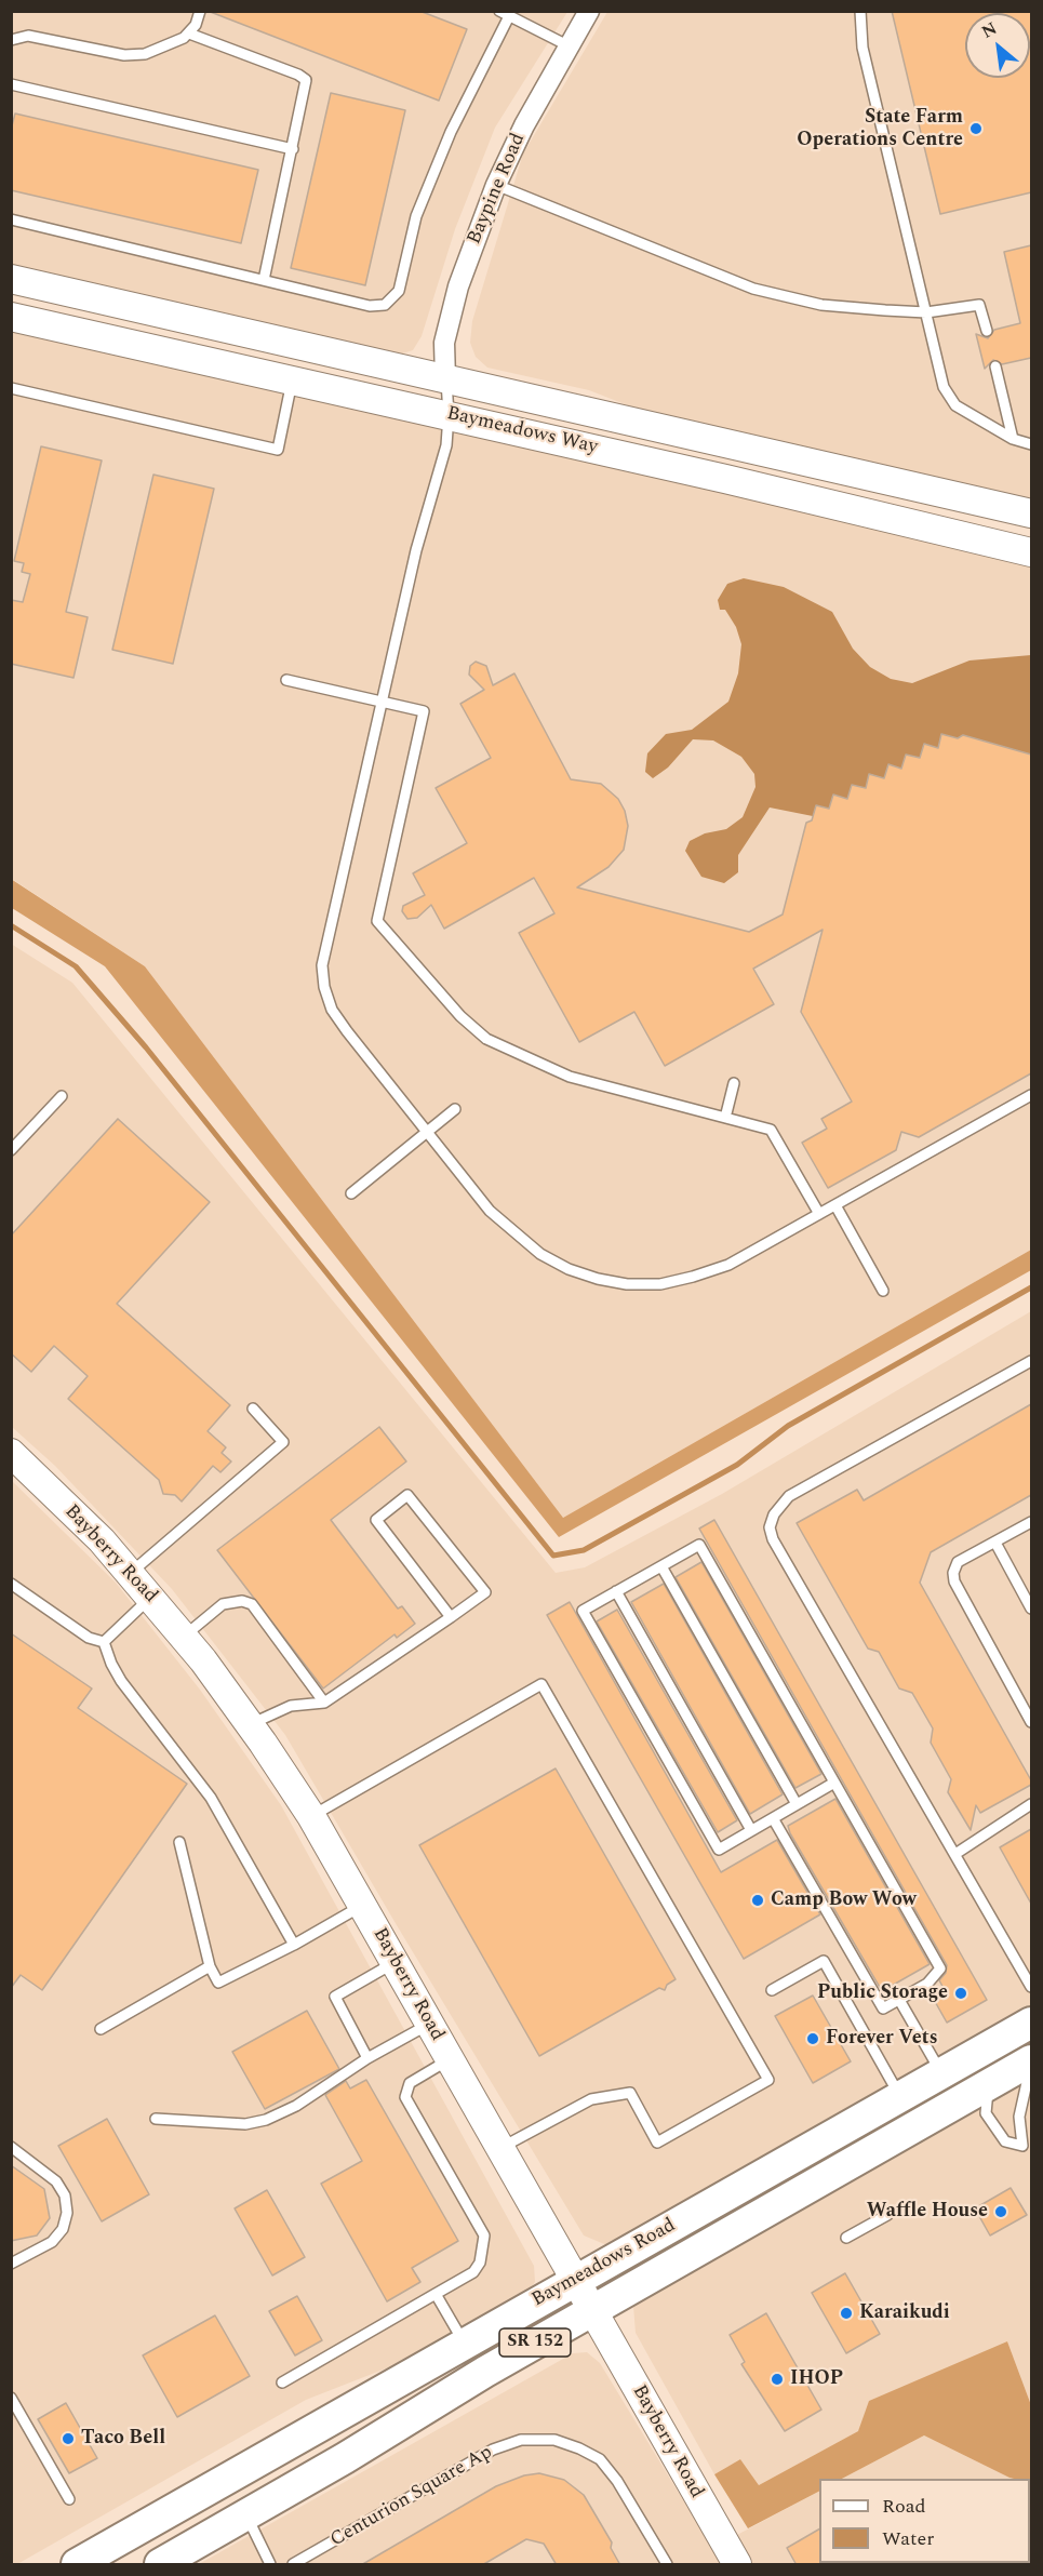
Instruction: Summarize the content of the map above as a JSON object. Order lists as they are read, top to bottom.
{
  "streets": {
    "main road": ["Baymeadows Road", "SR 152"],
    "street": ["Baypine Road", "Baymeadows Way", "Bayberry Road"],
    "lane": ["Centurion Square Ap"]
  },
  "crossings": [
    ["Baypine Road", "Baymeadows Way"],
    ["Bayberry Road", "Baymeadows Road"]
  ],
  "places": [
    "State Farm Operations Centre",
    "Camp Bow Wow",
    "Public Storage",
    "Forever Vets",
    "Waffle House",
    "Karaikudi",
    "IHOP",
    "Taco Bell"
  ],
  "legend": ["Road", "Water"],
  "north": "top left"
}
